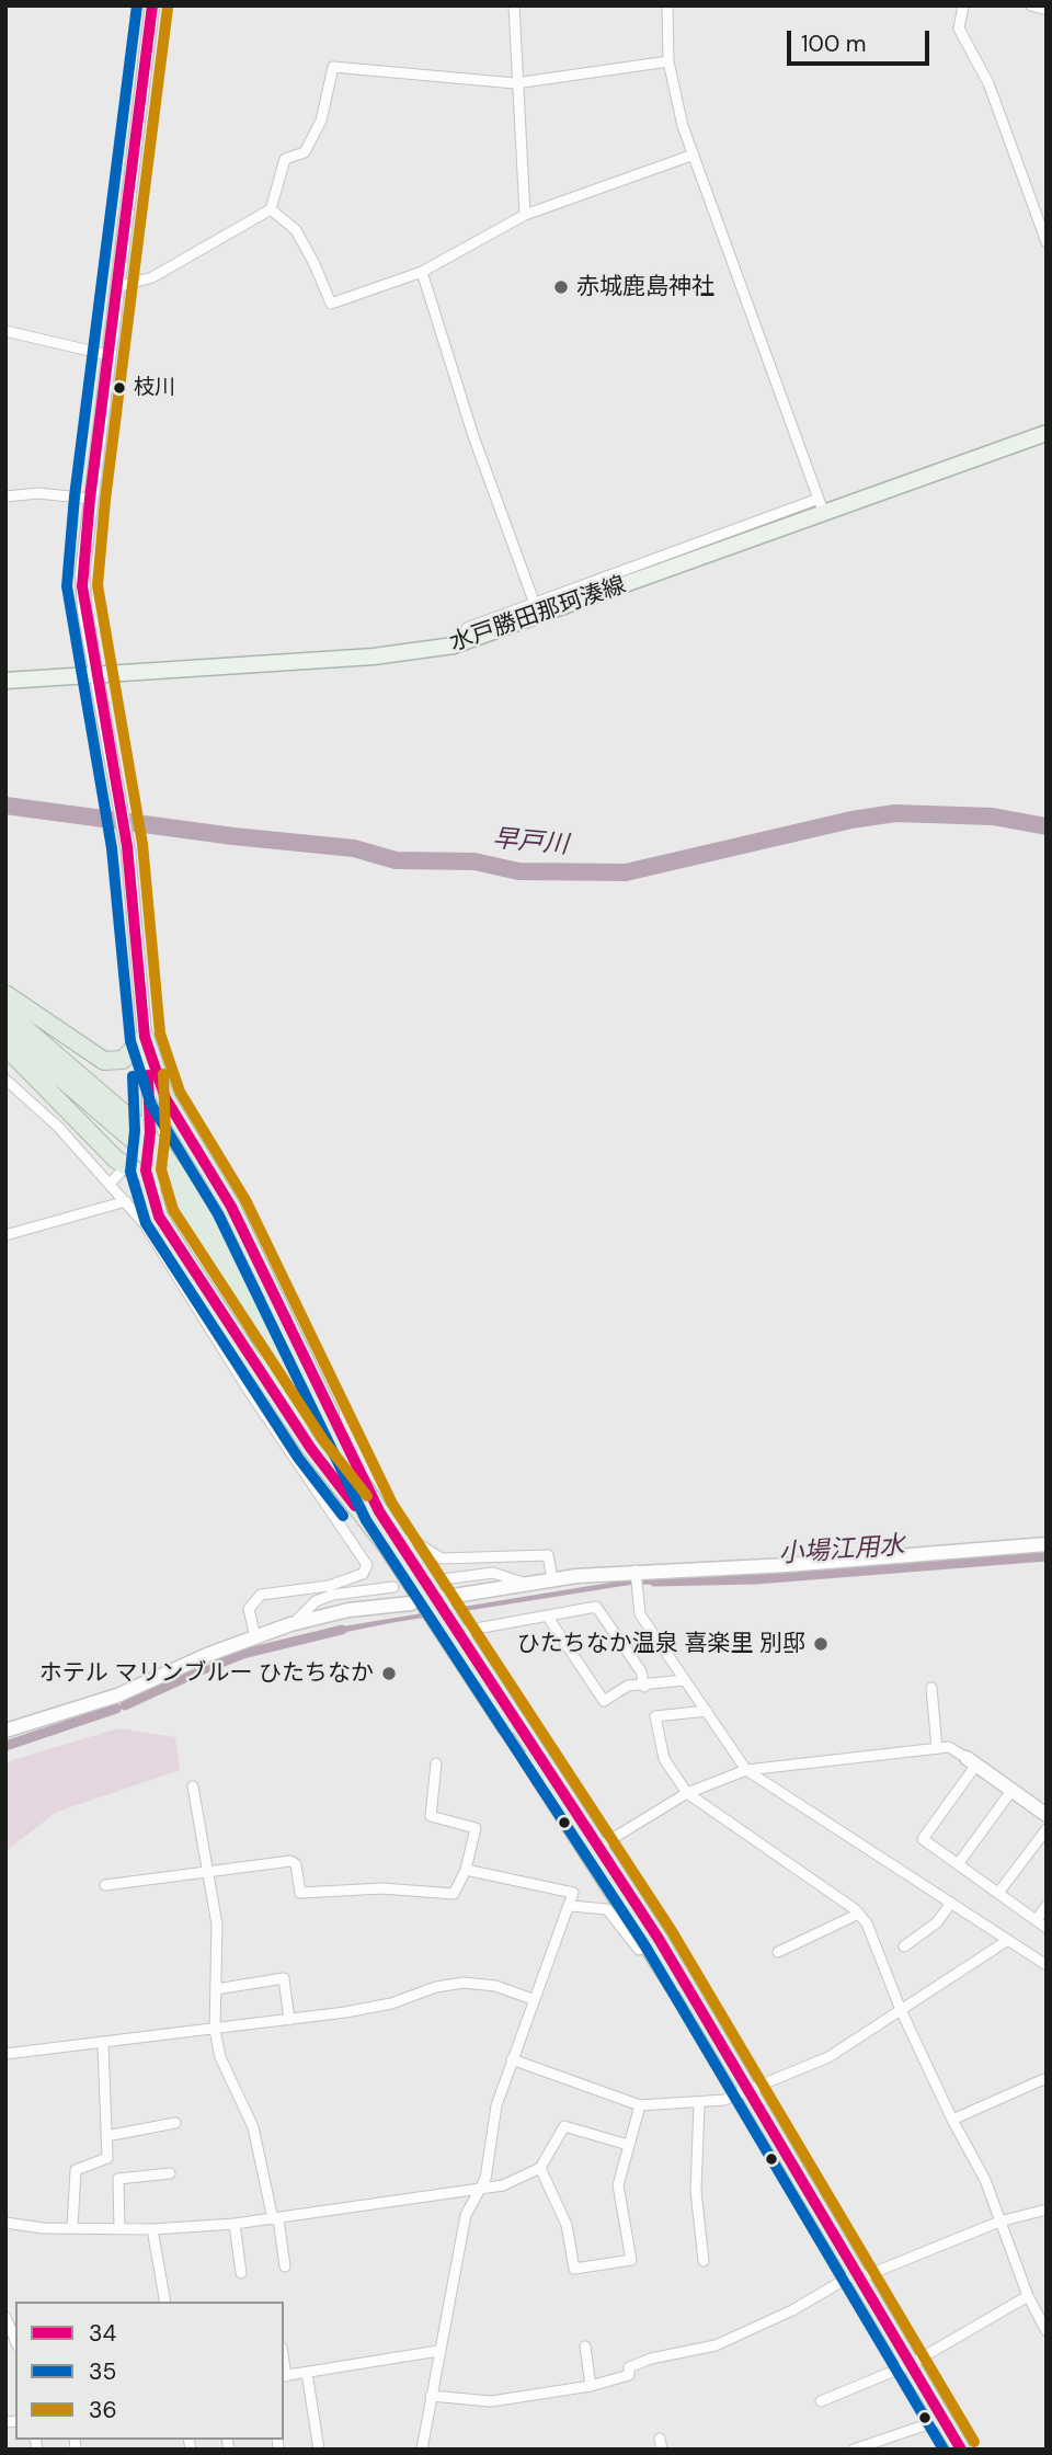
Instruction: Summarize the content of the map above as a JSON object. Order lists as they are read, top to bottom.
{
  "streets": {
    "main road": ["水戸勝田那珂湊線"]
  },
  "water": ["早戸川", "小場江用水"],
  "places": [
    "赤城鹿島神社",
    "枝川",
    "ひたちなか温泉 喜楽里 別邸",
    "ホテル マリンブルー ひたちなか"
  ],
  "lines": ["transit line 34", "transit line 35", "transit line 36"],
  "legend": ["34", "35", "36"],
  "scale_bar": "100 m"
}
